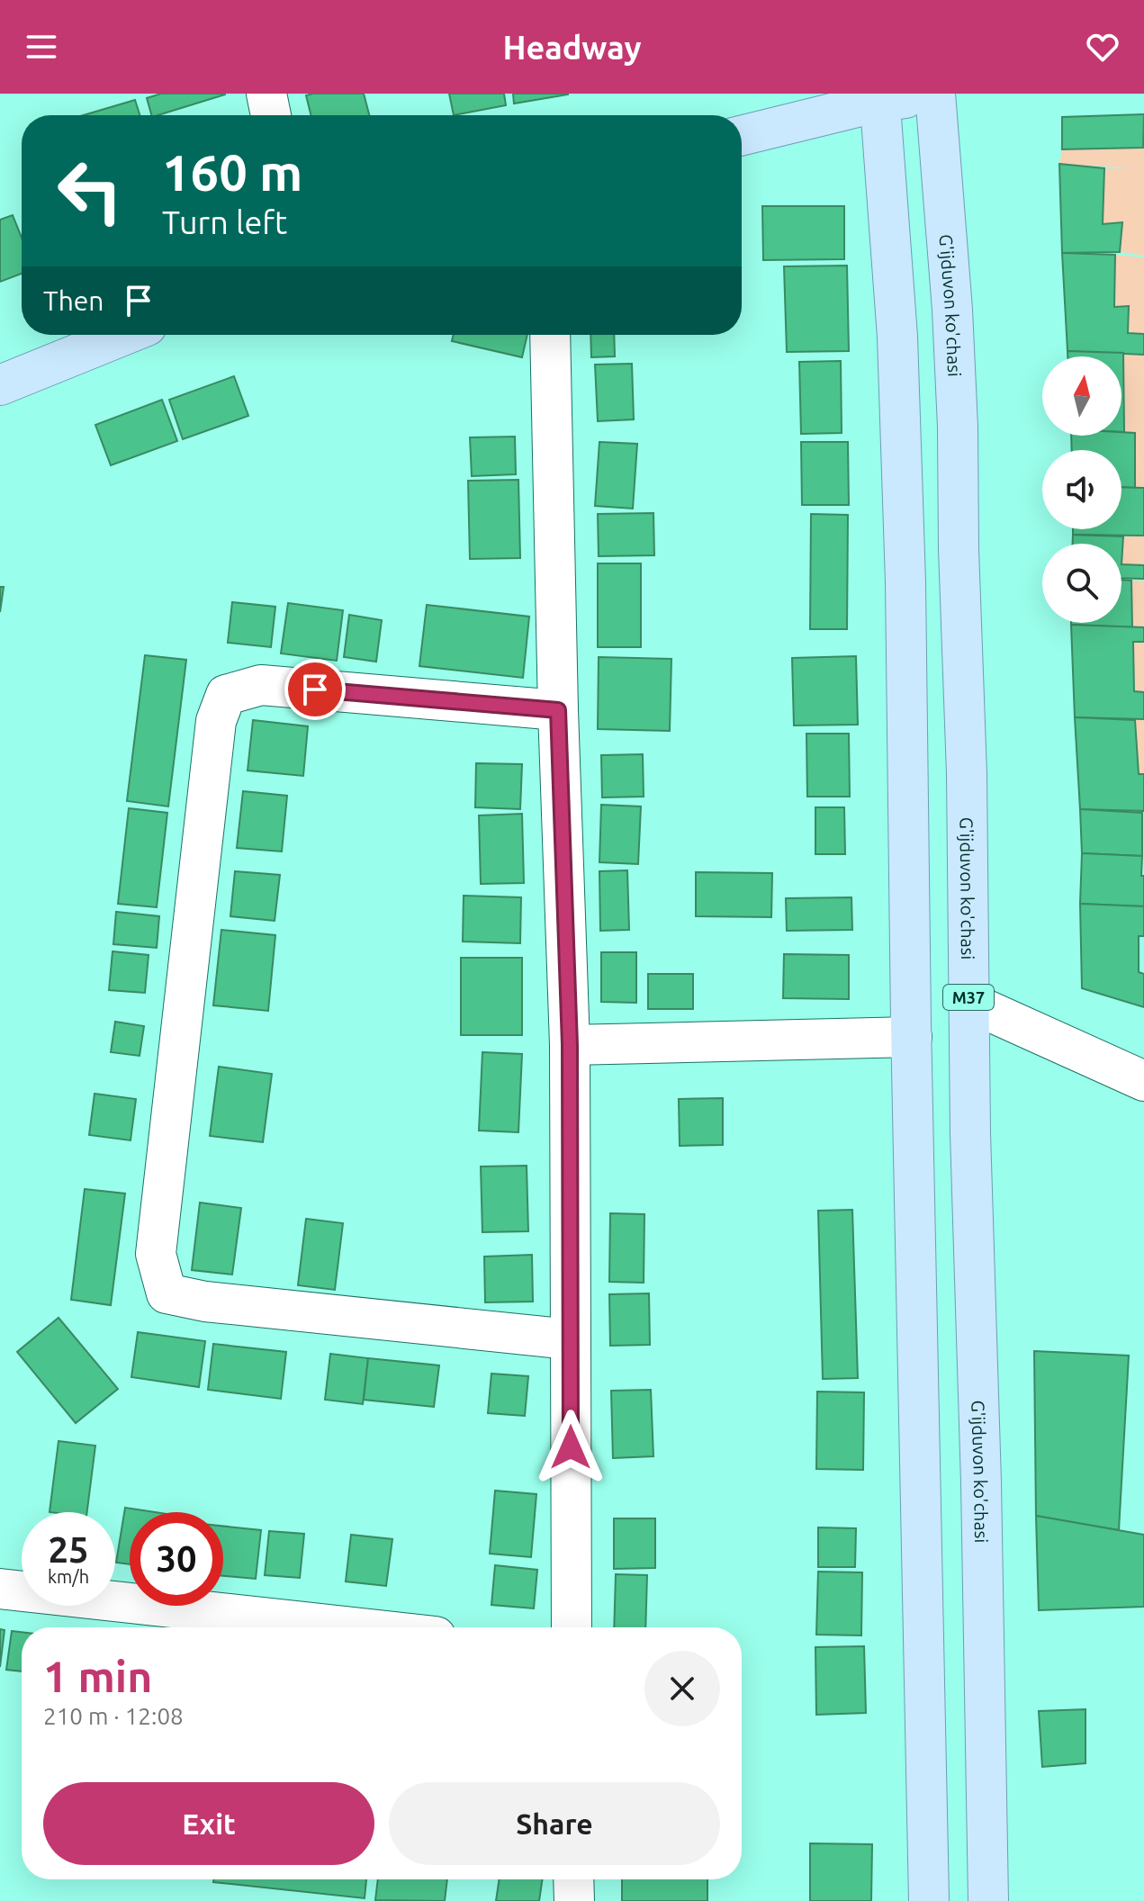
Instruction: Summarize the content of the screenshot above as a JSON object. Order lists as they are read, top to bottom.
{
  "streets": {
    "main road": ["G'ijduvon ko'chasi", "M37"]
  },
  "north": "top",
  "page": {
    "header": "Headway",
    "turn": ["160 m", "Turn left"],
    "then": "Then",
    "speed": "25 km/h",
    "limit": "30",
    "heading": ["1 min", "210 m · 12:08"],
    "buttons": ["Exit", "Share"]
  }
}
